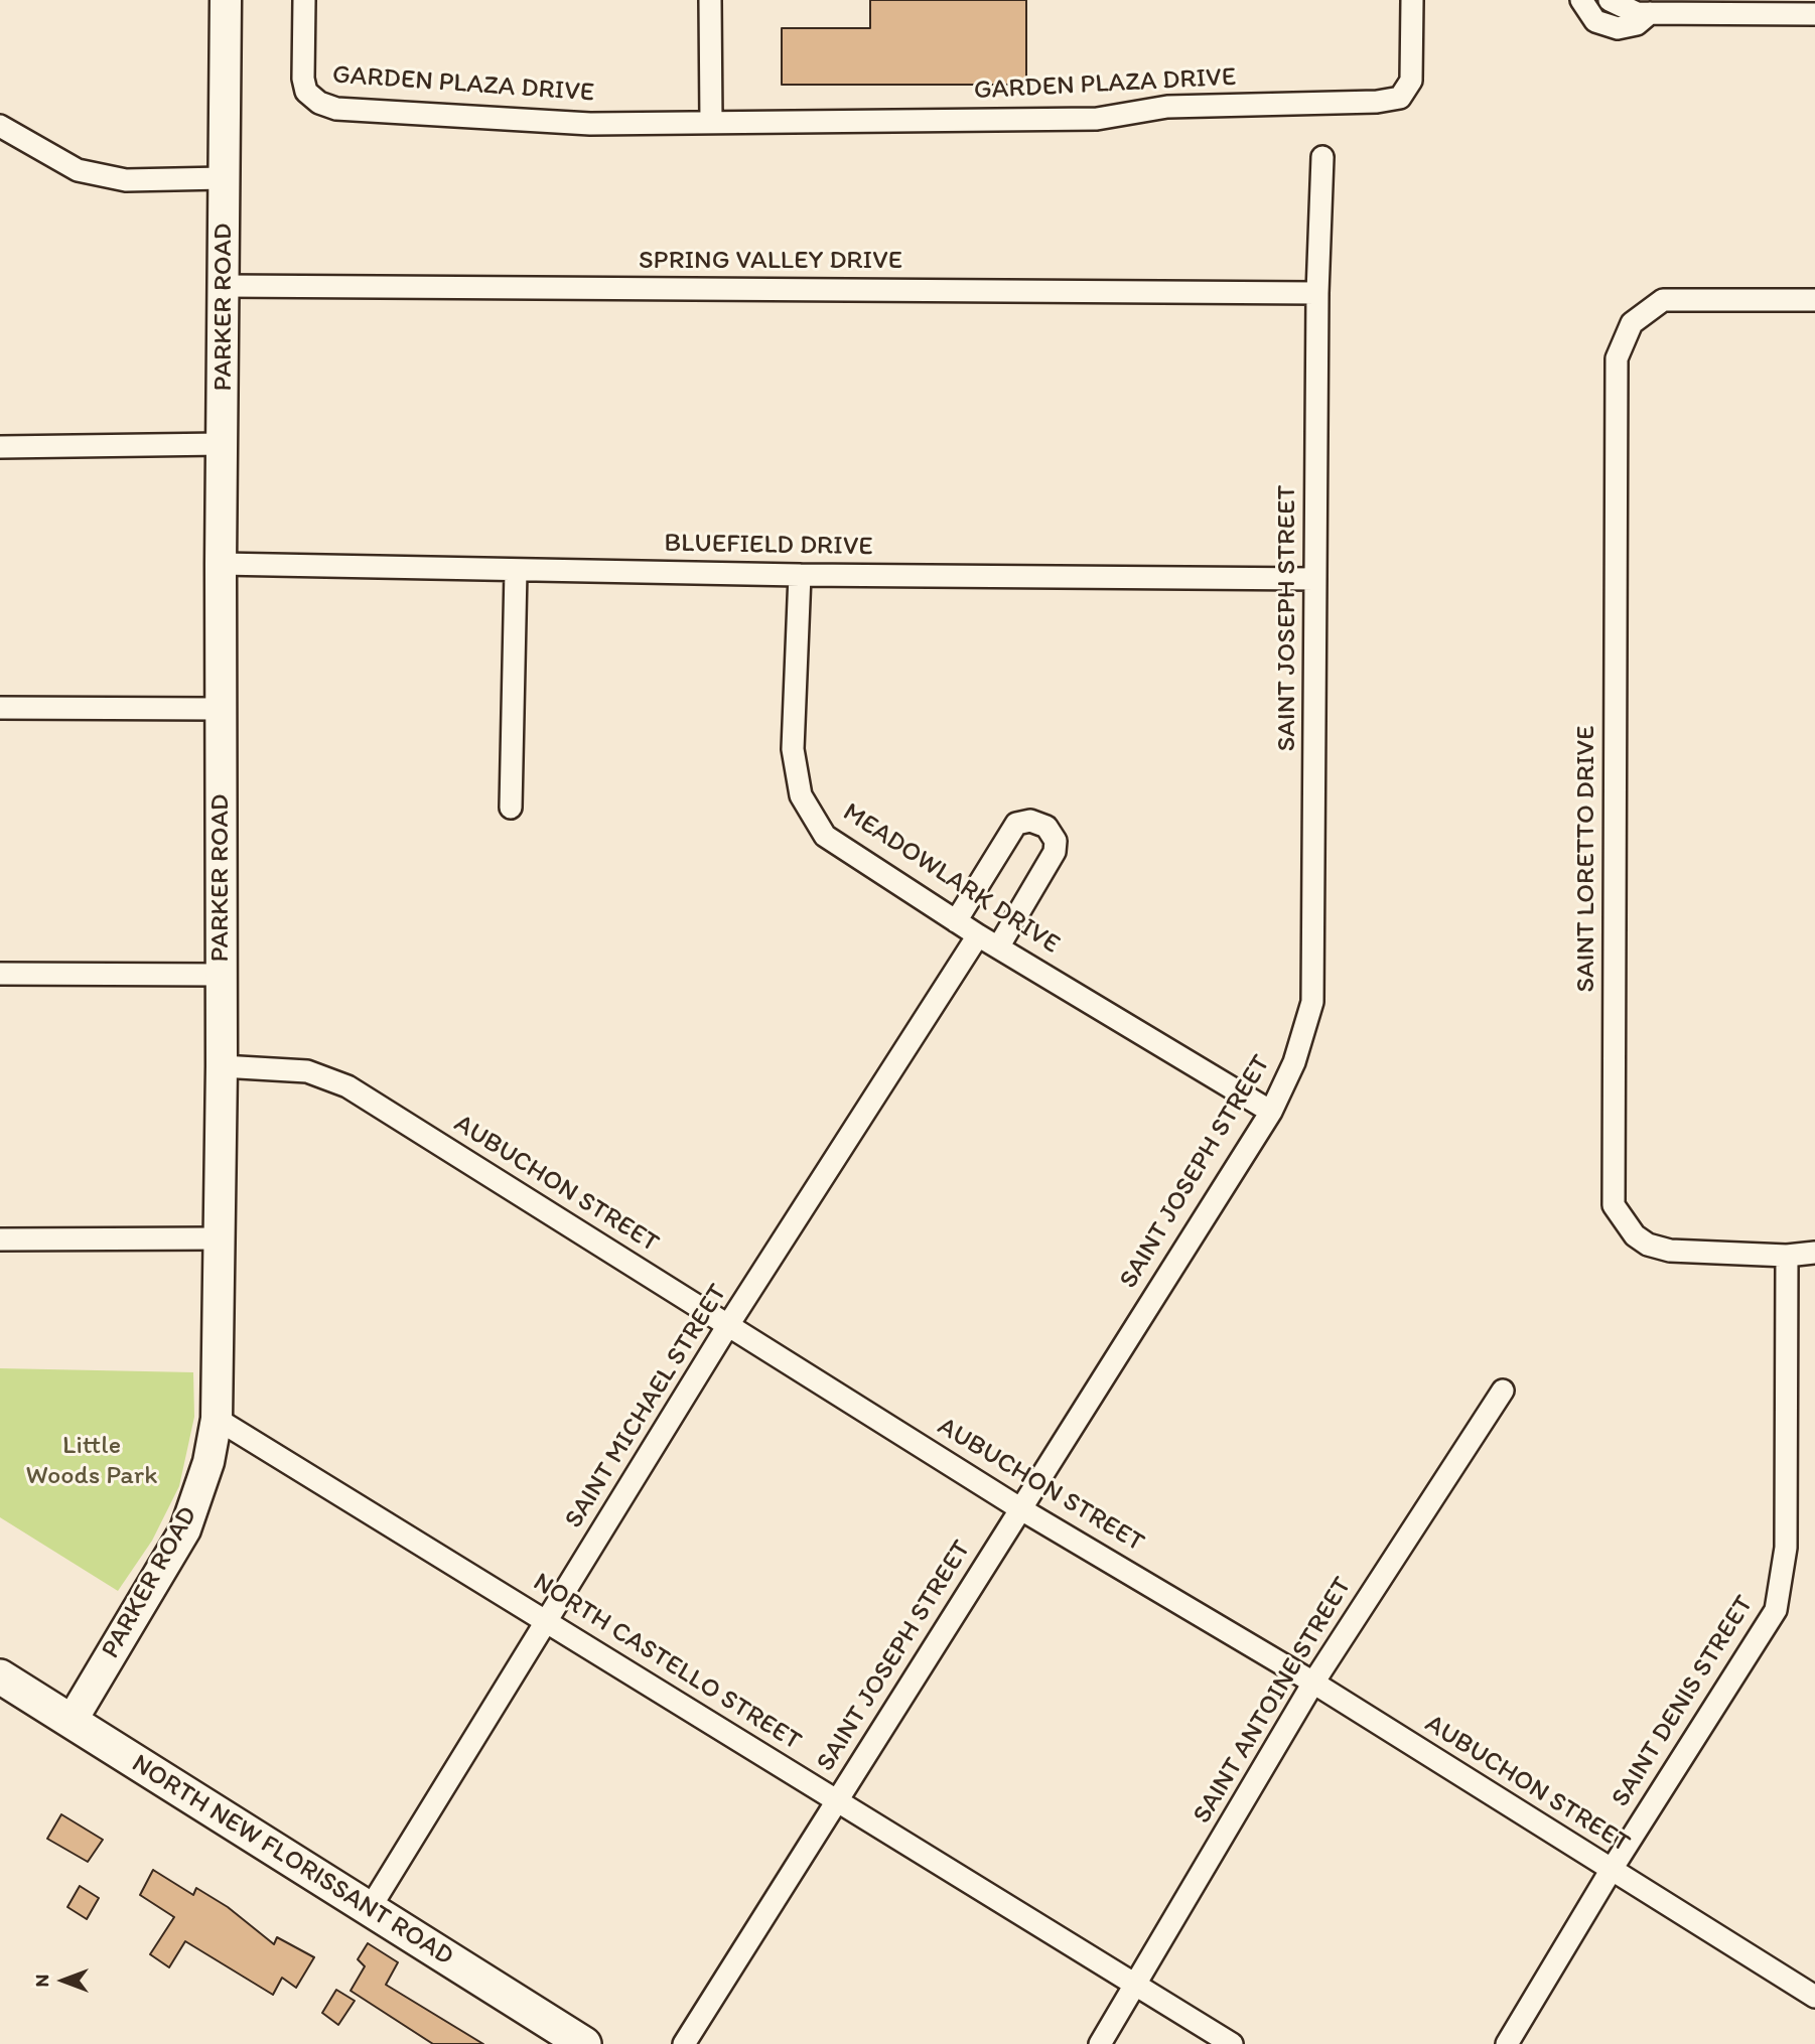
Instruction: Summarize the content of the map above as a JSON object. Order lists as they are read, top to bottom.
{
  "streets": {
    "main road": ["PARKER ROAD", "NORTH NEW FLORISSANT ROAD"],
    "street": [
      "GARDEN PLAZA DRIVE",
      "SPRING VALLEY DRIVE",
      "BLUEFIELD DRIVE",
      "SAINT JOSEPH STREET",
      "SAINT LORETTO DRIVE",
      "MEADOWLARK DRIVE",
      "AUBUCHON STREET",
      "SAINT MICHAEL STREET",
      "NORTH CASTELLO STREET",
      "SAINT ANTOINE STREET",
      "SAINT DENIS STREET"
    ]
  },
  "crossings": [
    ["SPRING VALLEY DRIVE", "PARKER ROAD"],
    ["SPRING VALLEY DRIVE", "SAINT JOSEPH STREET"],
    ["PARKER ROAD", "BLUEFIELD DRIVE"],
    ["PARKER ROAD", "AUBUCHON STREET"],
    ["PARKER ROAD", "NORTH CASTELLO STREET"],
    ["PARKER ROAD", "NORTH NEW FLORISSANT ROAD"],
    ["BLUEFIELD DRIVE", "SAINT JOSEPH STREET"],
    ["BLUEFIELD DRIVE", "MEADOWLARK DRIVE"],
    ["SAINT JOSEPH STREET", "MEADOWLARK DRIVE"],
    ["SAINT JOSEPH STREET", "AUBUCHON STREET"],
    ["SAINT JOSEPH STREET", "NORTH CASTELLO STREET"],
    ["SAINT LORETTO DRIVE", "SAINT DENIS STREET"],
    ["MEADOWLARK DRIVE", "SAINT MICHAEL STREET"],
    ["AUBUCHON STREET", "SAINT MICHAEL STREET"],
    ["AUBUCHON STREET", "SAINT ANTOINE STREET"],
    ["AUBUCHON STREET", "SAINT DENIS STREET"],
    ["SAINT MICHAEL STREET", "NORTH CASTELLO STREET"],
    ["SAINT MICHAEL STREET", "NORTH NEW FLORISSANT ROAD"],
    ["NORTH CASTELLO STREET", "SAINT ANTOINE STREET"]
  ],
  "parks": ["Little Woods Park"],
  "north": "left"
}
